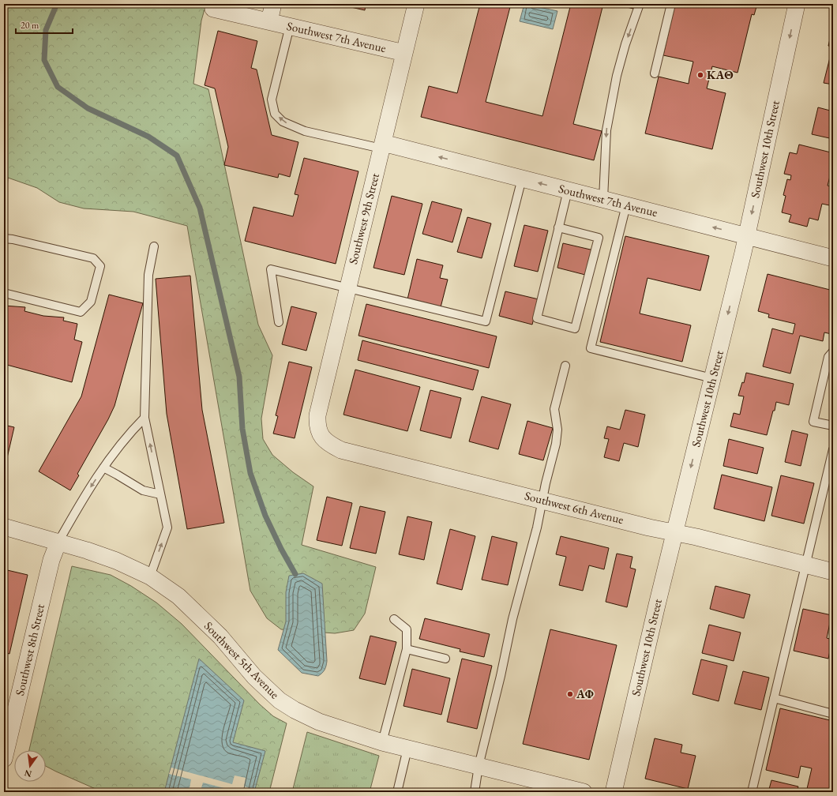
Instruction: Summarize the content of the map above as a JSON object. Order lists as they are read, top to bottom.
{
  "streets": {
    "street": [
      "Southwest 7th Avenue",
      "Southwest 10th Street",
      "Southwest 9th Street",
      "Southwest 6th Avenue",
      "Southwest 8th Street",
      "Southwest 5th Avenue"
    ]
  },
  "crossings": [
    ["Southwest 7th Avenue", "Southwest 10th Street"],
    ["Southwest 7th Avenue", "Southwest 9th Street"],
    ["Southwest 10th Street", "Southwest 6th Avenue"],
    ["Southwest 9th Street", "Southwest 6th Avenue"],
    ["Southwest 8th Street", "Southwest 5th Avenue"]
  ],
  "one_way": ["Southwest 7th Avenue", "Southwest 10th Street"],
  "places": ["ΚΑΘ", "ΑΦ"],
  "scale_bar": "20 m",
  "north": "bottom"
}
